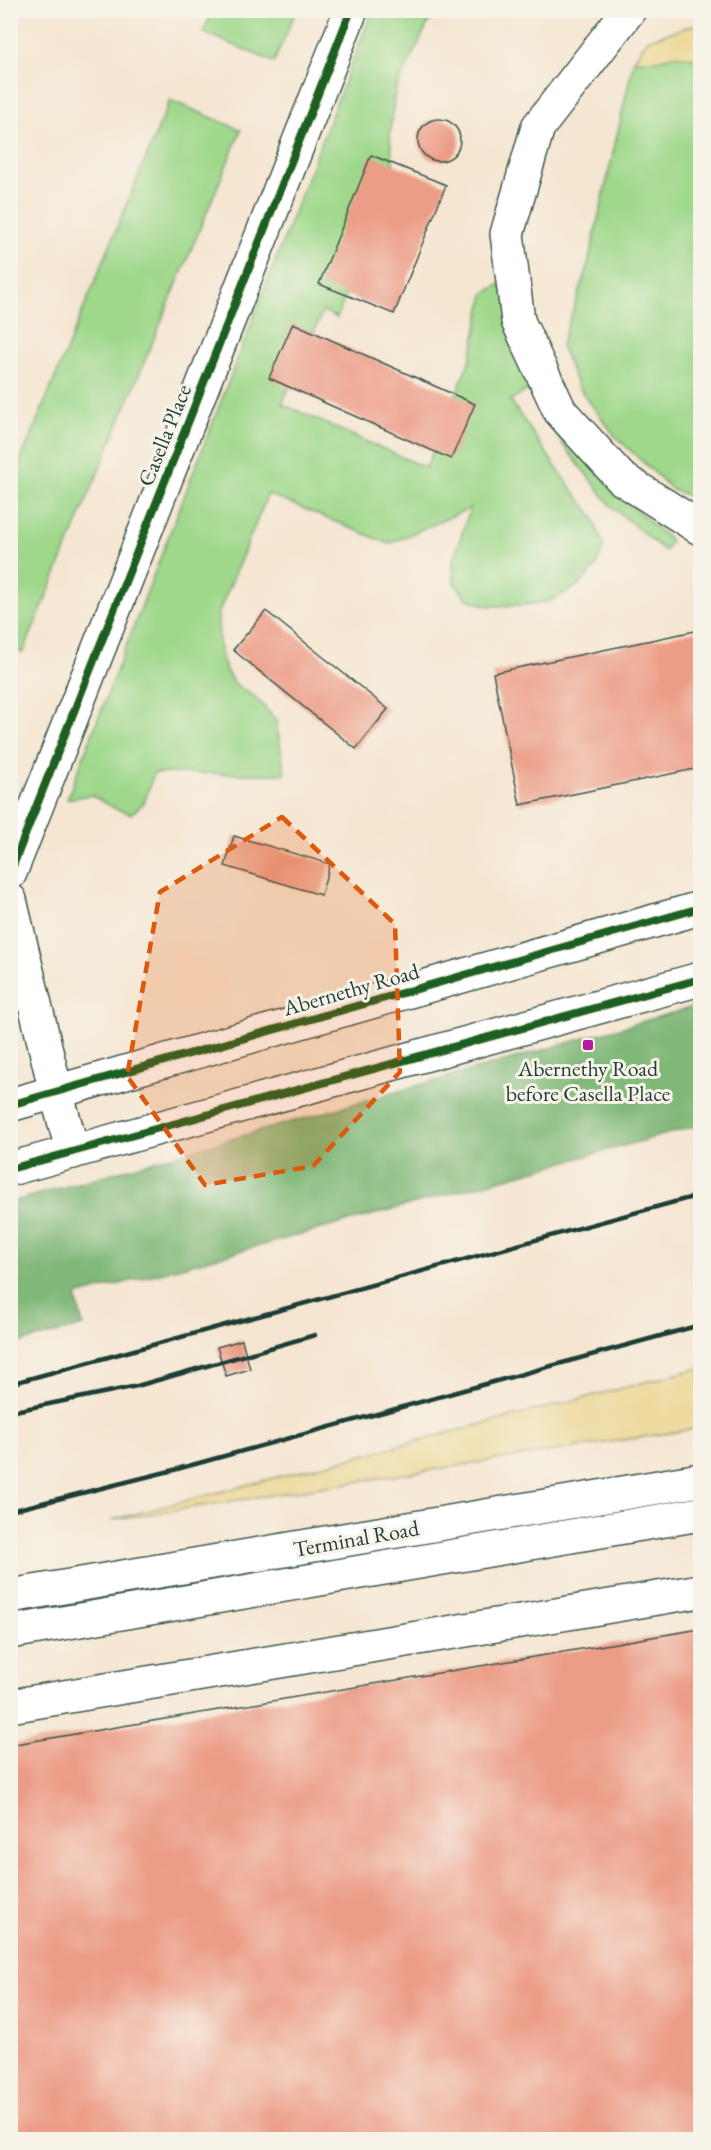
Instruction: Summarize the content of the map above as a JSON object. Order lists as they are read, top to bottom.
{
  "streets": {
    "street": ["Casella Place", "Abernethy Road", "Terminal Road"]
  },
  "places": {
    "transit": ["Abernethy Road before Casella Place"]
  }
}
